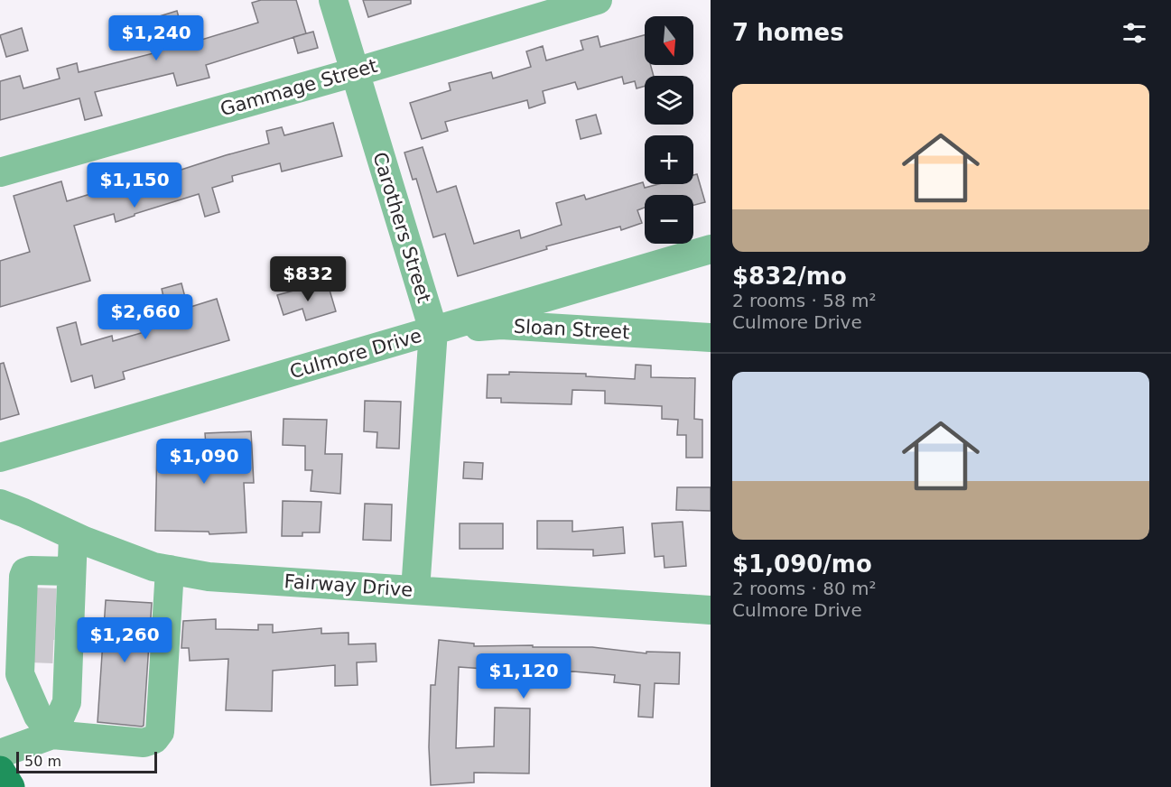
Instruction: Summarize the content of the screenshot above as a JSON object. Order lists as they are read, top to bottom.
{
  "streets": {
    "street": [
      "Gammage Street",
      "Carothers Street",
      "Sloan Street",
      "Culmore Drive",
      "Fairway Drive"
    ]
  },
  "crossings": [
    ["Gammage Street", "Carothers Street"],
    ["Carothers Street", "Sloan Street"],
    ["Carothers Street", "Culmore Drive"],
    ["Carothers Street", "Fairway Drive"],
    ["Sloan Street", "Culmore Drive"]
  ],
  "scale_bar": "50 m",
  "north": "bottom",
  "page": {
    "heading": "7 homes",
    "price": [
      "$1,240",
      "$1,150",
      "$832",
      "$2,660",
      "$1,090",
      "$1,260",
      "$1,120"
    ],
    "map_buttons": ["+", "−"],
    "list": [
      {
        "name": "$832/mo",
        "note": "2 rooms · 58 m² · Culmore Drive"
      },
      {
        "name": "$1,090/mo",
        "note": "2 rooms · 80 m² · Culmore Drive"
      }
    ],
    "scale": "50 m"
  }
}
